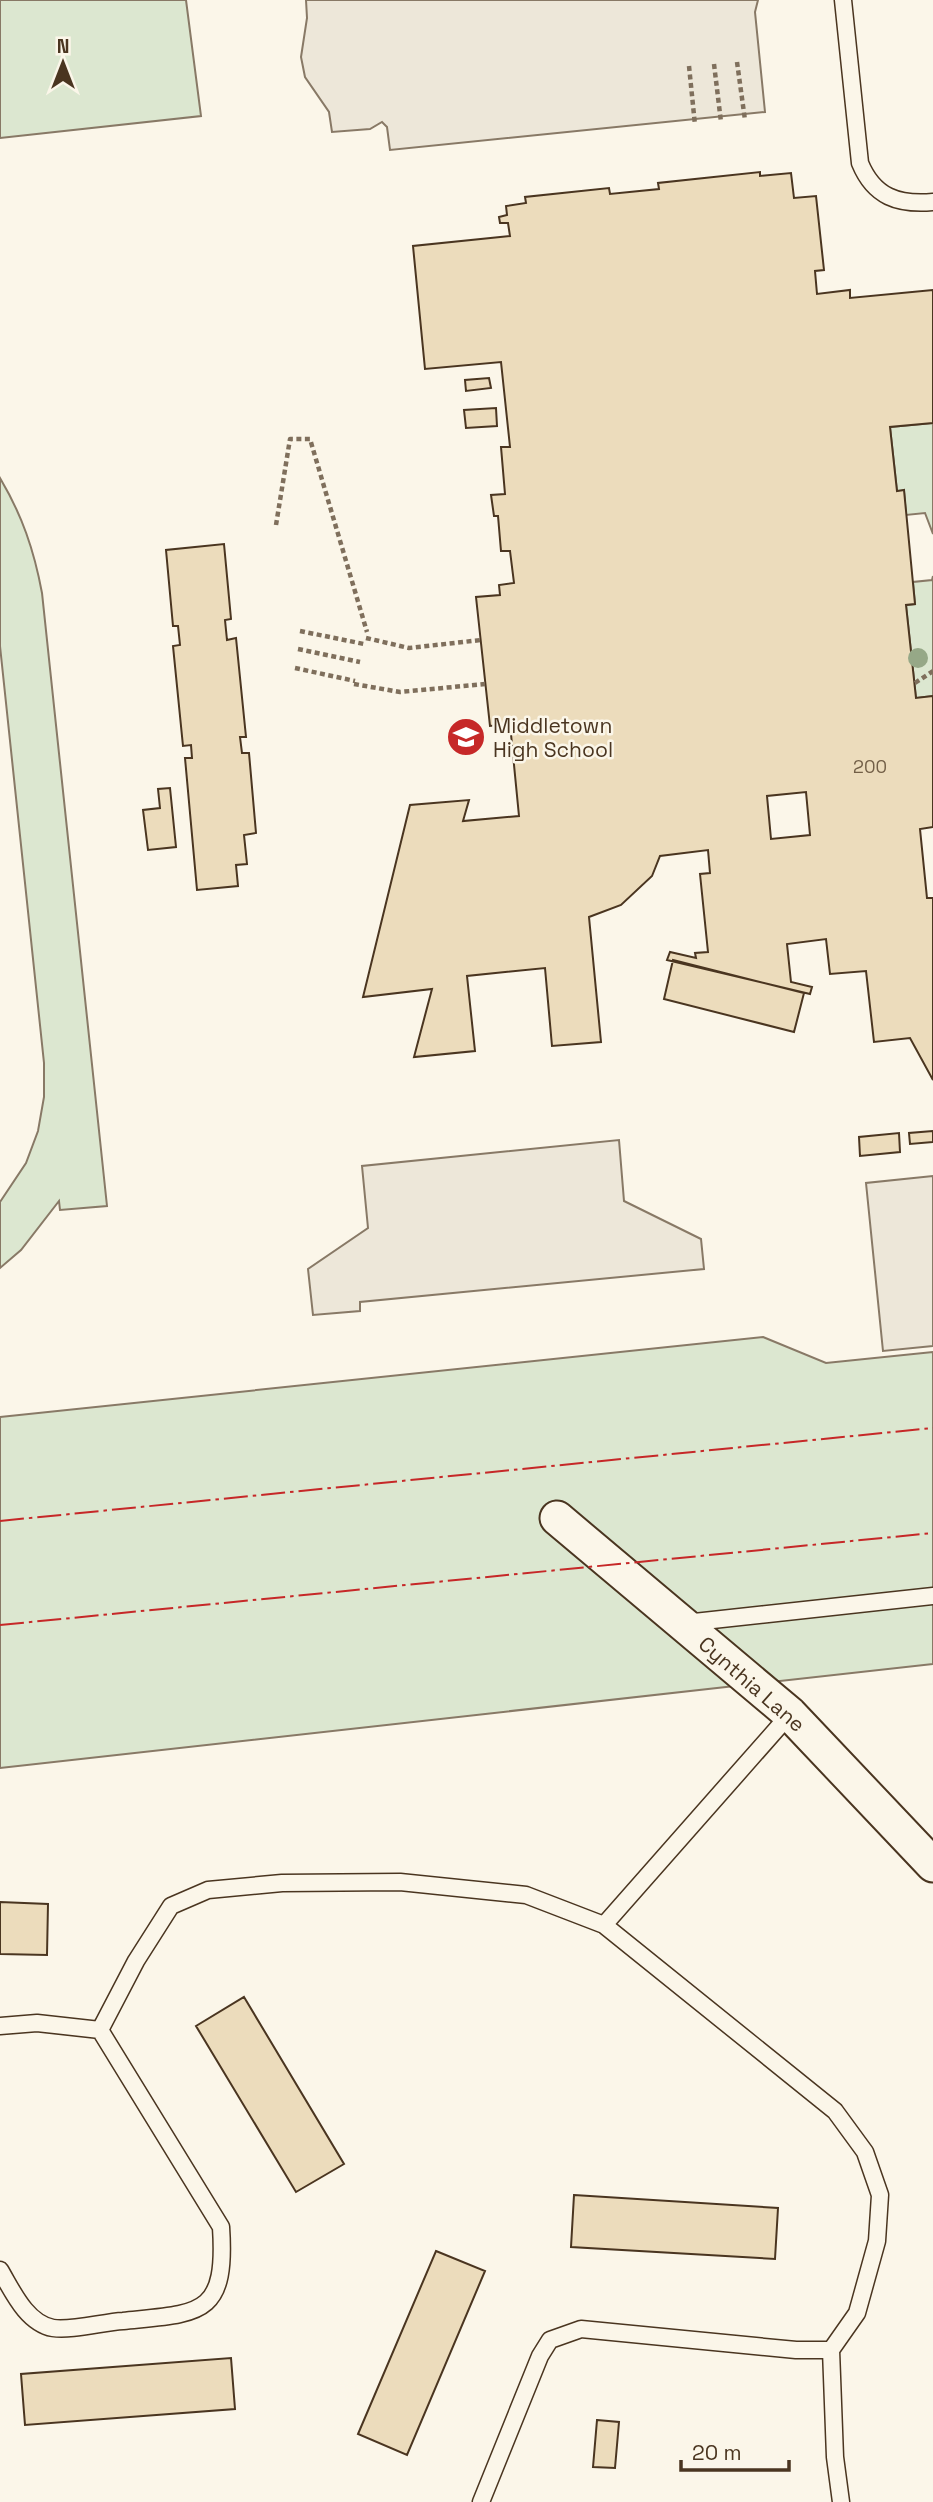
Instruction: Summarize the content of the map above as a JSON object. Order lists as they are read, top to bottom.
{
  "streets": {
    "street": ["Cynthia Lane"]
  },
  "places": {
    "school or university": ["Middletown High School"]
  },
  "house_numbers": ["200"],
  "scale_bar": "20 m",
  "north": "top"
}
